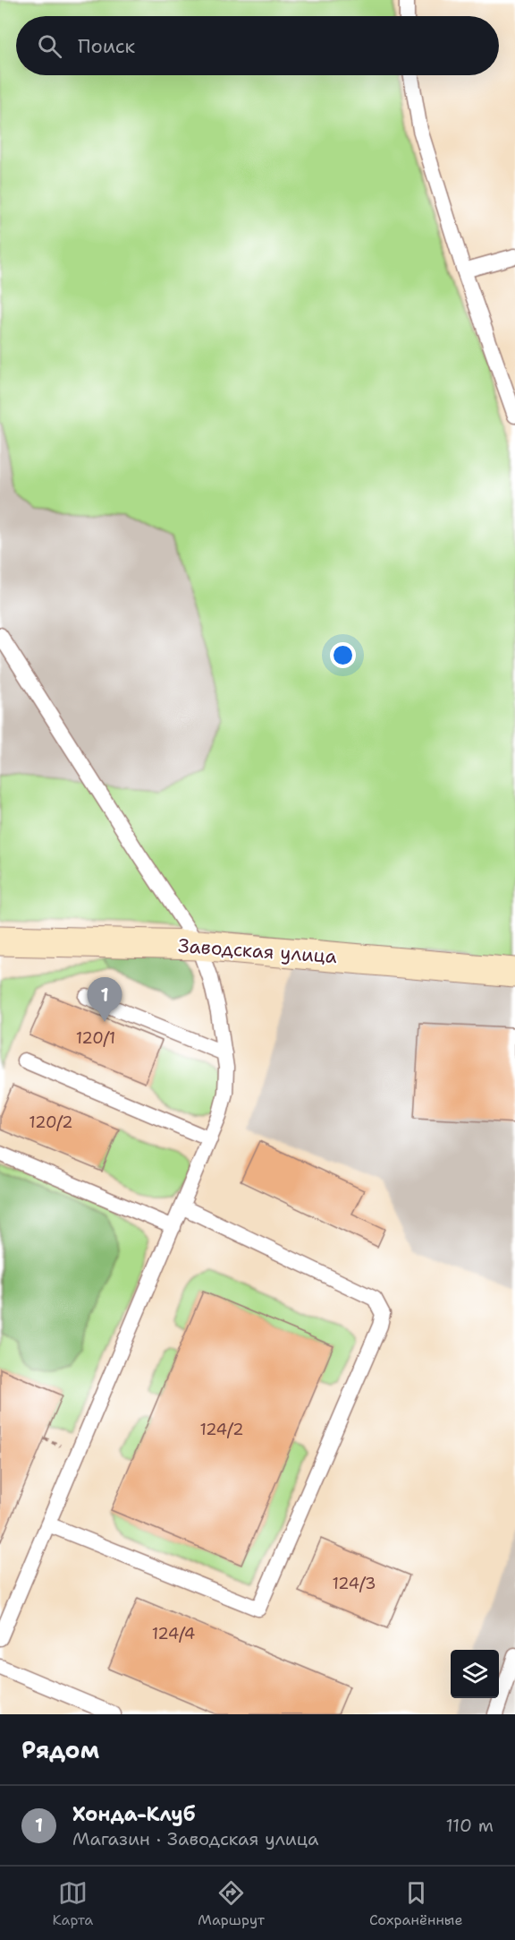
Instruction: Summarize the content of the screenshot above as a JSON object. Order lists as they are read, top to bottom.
{
  "streets": {
    "street": ["Заводская улица"]
  },
  "house_numbers": [
    "120/1",
    "120/2",
    "124/2",
    "124/3",
    "124/4"
  ],
  "page": {
    "search": "Поиск",
    "pins": "1",
    "heading": "Рядом",
    "list": [
      {
        "mark": "1",
        "name": "Хонда-Клуб",
        "note": "Магазин · Заводская улица",
        "value": "110 m"
      }
    ],
    "nav": ["Карта", "Маршрут", "Сохранённые"]
  }
}
